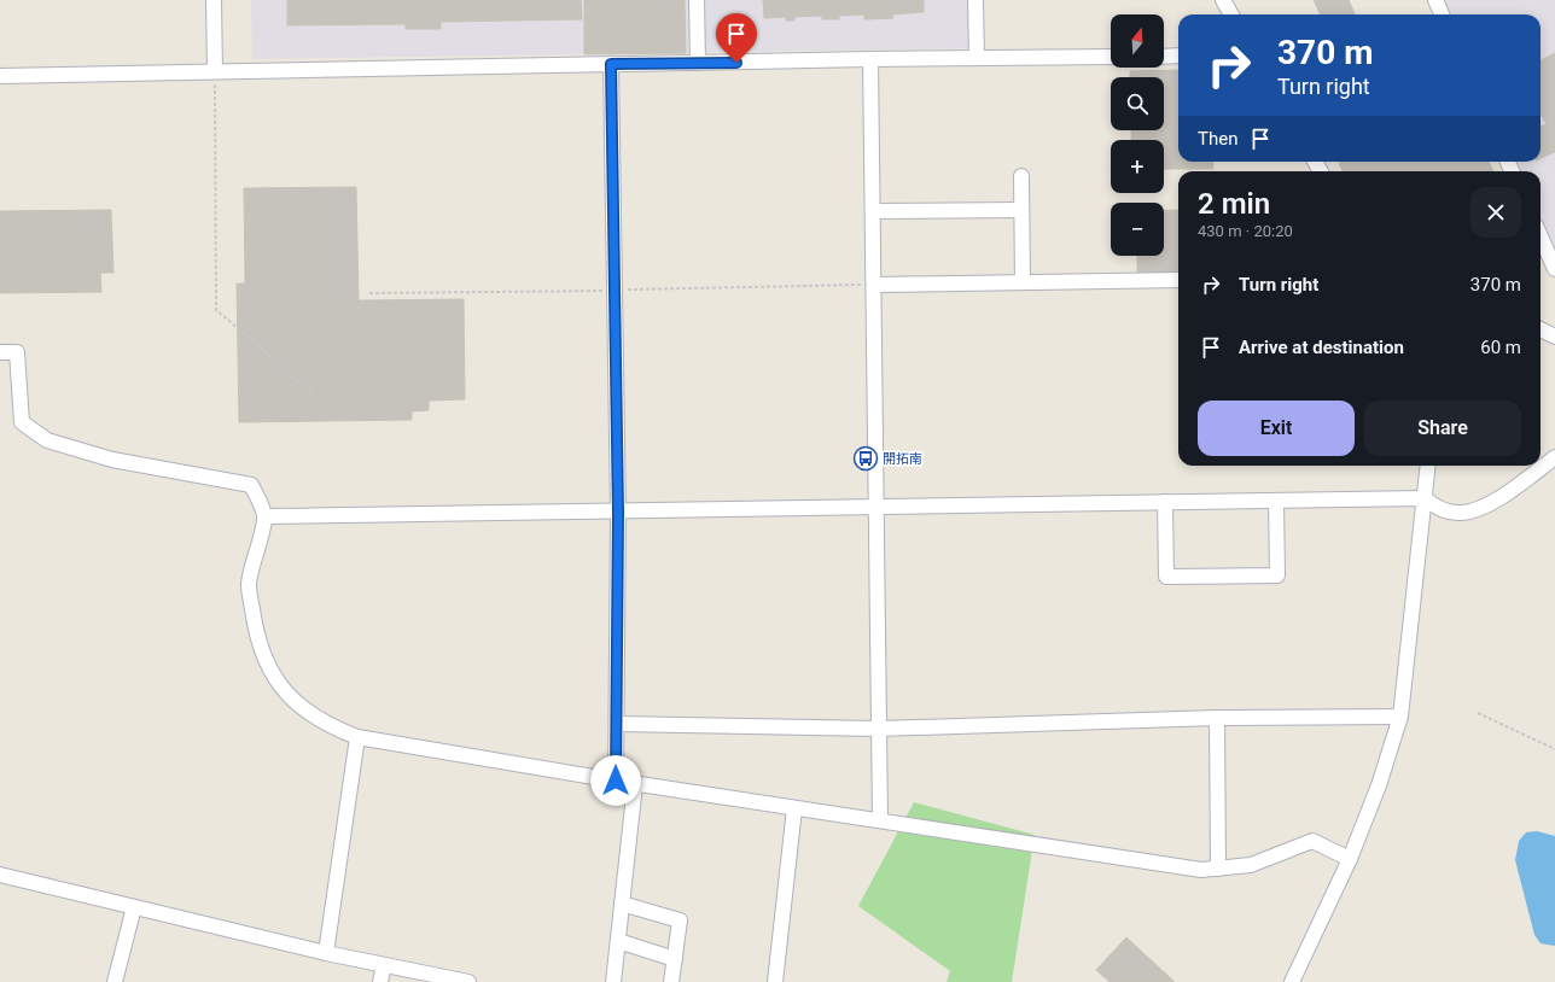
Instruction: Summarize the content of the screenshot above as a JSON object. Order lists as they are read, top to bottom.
{
  "places": {
    "bus stop": ["開拓南"]
  },
  "north": "top",
  "page": {
    "map_buttons": ["+", "−"],
    "turn": ["370 m", "Turn right"],
    "then": "Then",
    "heading": ["2 min", "430 m · 20:20"],
    "list": [
      {
        "name": "Turn right",
        "value": "370 m"
      },
      {
        "name": "Arrive at destination",
        "value": "60 m"
      }
    ],
    "buttons": ["Exit", "Share"]
  }
}
